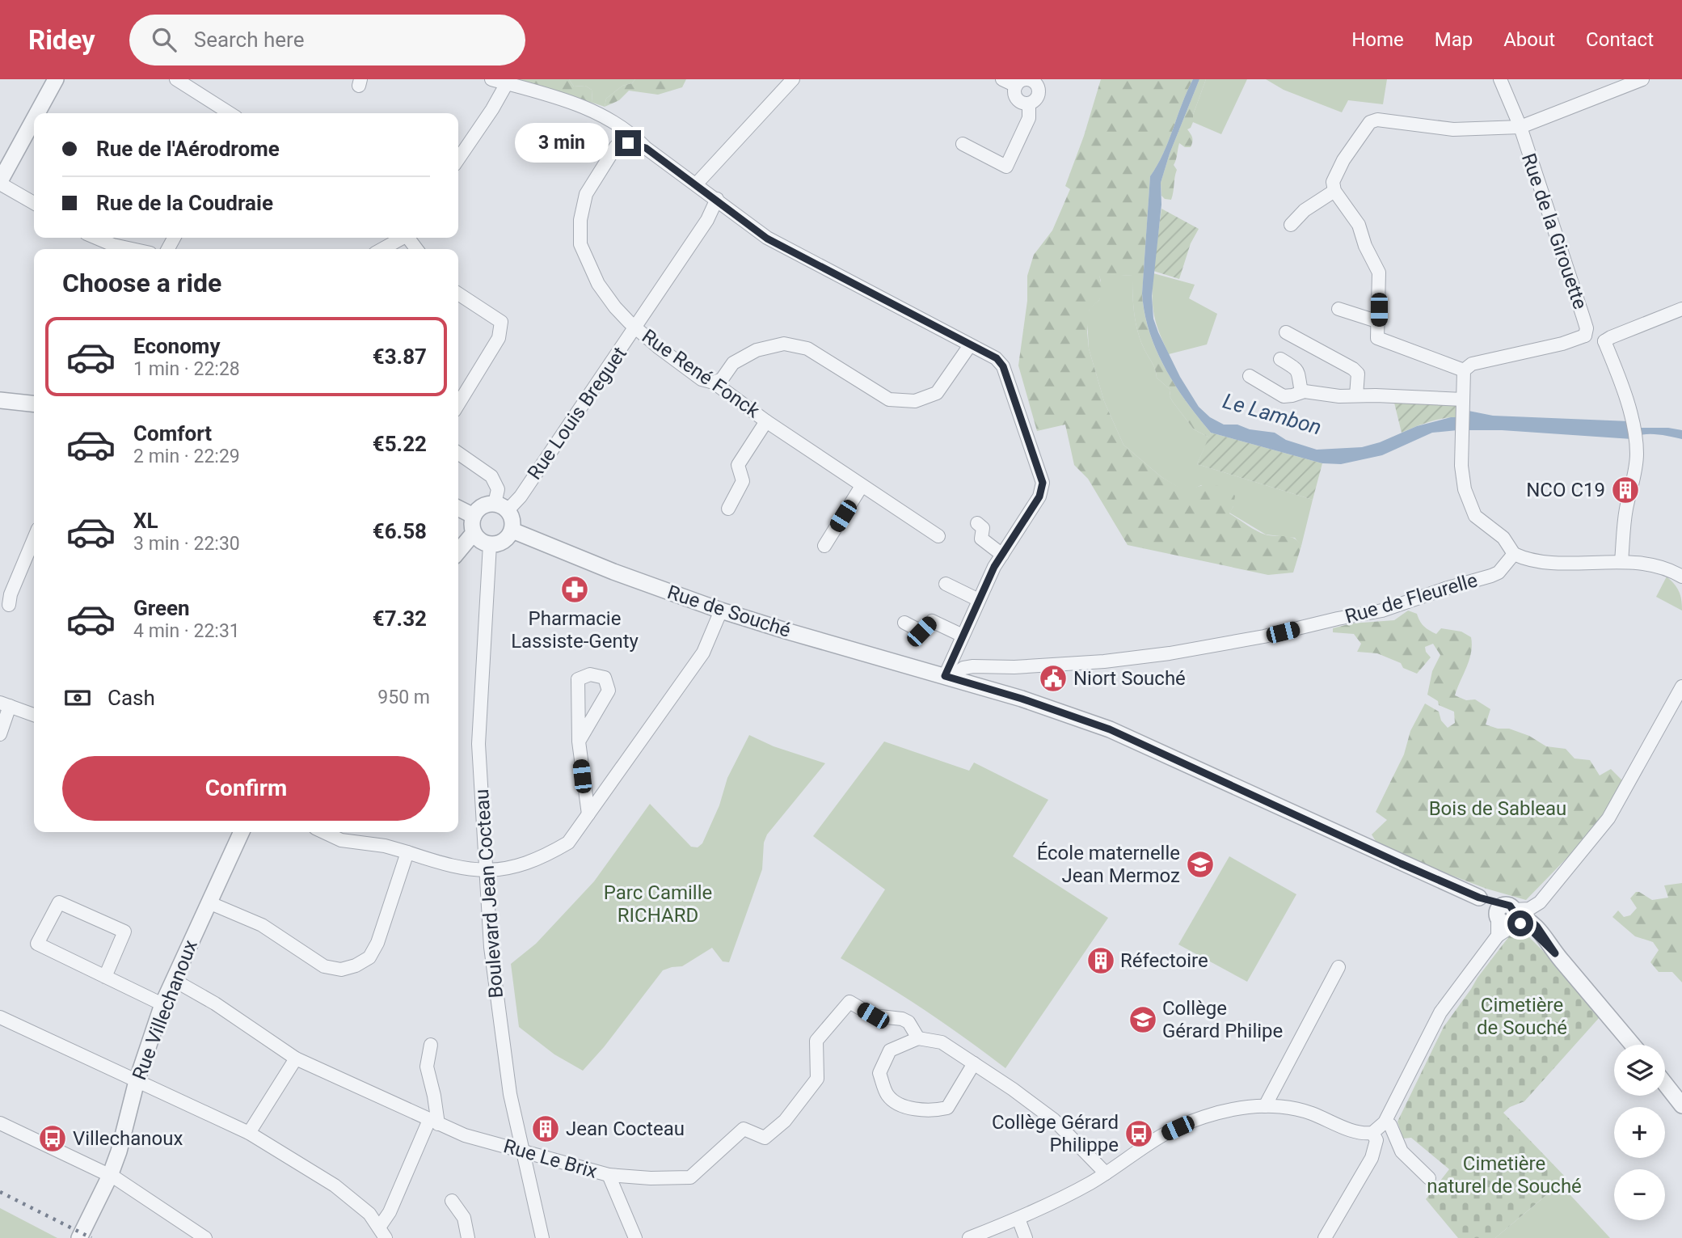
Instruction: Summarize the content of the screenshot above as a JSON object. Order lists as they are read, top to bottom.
{
  "streets": {
    "street": [
      "Rue de la Girouette",
      "Rue René Fonck",
      "Rue Louis Breguet",
      "Rue de Fleurelle",
      "Rue de Souché",
      "Boulevard Jean Cocteau",
      "Rue Villechanoux",
      "Rue Le Brix"
    ]
  },
  "crossings": [
    ["Rue René Fonck", "Rue Louis Breguet"],
    ["Rue Louis Breguet", "Rue de Souché"],
    ["Rue Louis Breguet", "Boulevard Jean Cocteau"],
    ["Rue de Fleurelle", "Rue de Souché"],
    ["Rue de Souché", "Boulevard Jean Cocteau"],
    ["Boulevard Jean Cocteau", "Rue Le Brix"],
    ["Rue Villechanoux", "Rue Le Brix"]
  ],
  "water": ["Le Lambon"],
  "parks": [
    "Bois de Sableau",
    "Parc Camille RICHARD",
    "Cimetière de Souché",
    "Cimetière naturel de Souché"
  ],
  "places": {
    "building": ["NCO C19", "Réfectoire", "Jean Cocteau"],
    "pharmacy": ["Pharmacie Lassiste-Genty"],
    "public building": ["Niort Souché"],
    "school or university": ["École maternelle Jean Mermoz", "Collège Gérard Philipe"],
    "bus stop": ["Collège Gérard Philippe", "Villechanoux"]
  },
  "page": {
    "header": "Ridey",
    "search": "Search here",
    "nav": [
      "Home",
      "Map",
      "About",
      "Contact"
    ],
    "banner": ["Rue de l'Aérodrome", "Rue de la Coudraie"],
    "bubble": "3 min",
    "heading": "Choose a ride",
    "list": [
      {
        "name": "Economy",
        "note": "1 min · 22:28",
        "value": "€3.87"
      },
      {
        "name": "Comfort",
        "note": "2 min · 22:29",
        "value": "€5.22"
      },
      {
        "name": "XL",
        "note": "3 min · 22:30",
        "value": "€6.58"
      },
      {
        "name": "Green",
        "note": "4 min · 22:31",
        "value": "€7.32"
      }
    ],
    "pay": ["Cash", "950 m"],
    "buttons": "Confirm",
    "map_buttons": ["+", "−"]
  }
}
